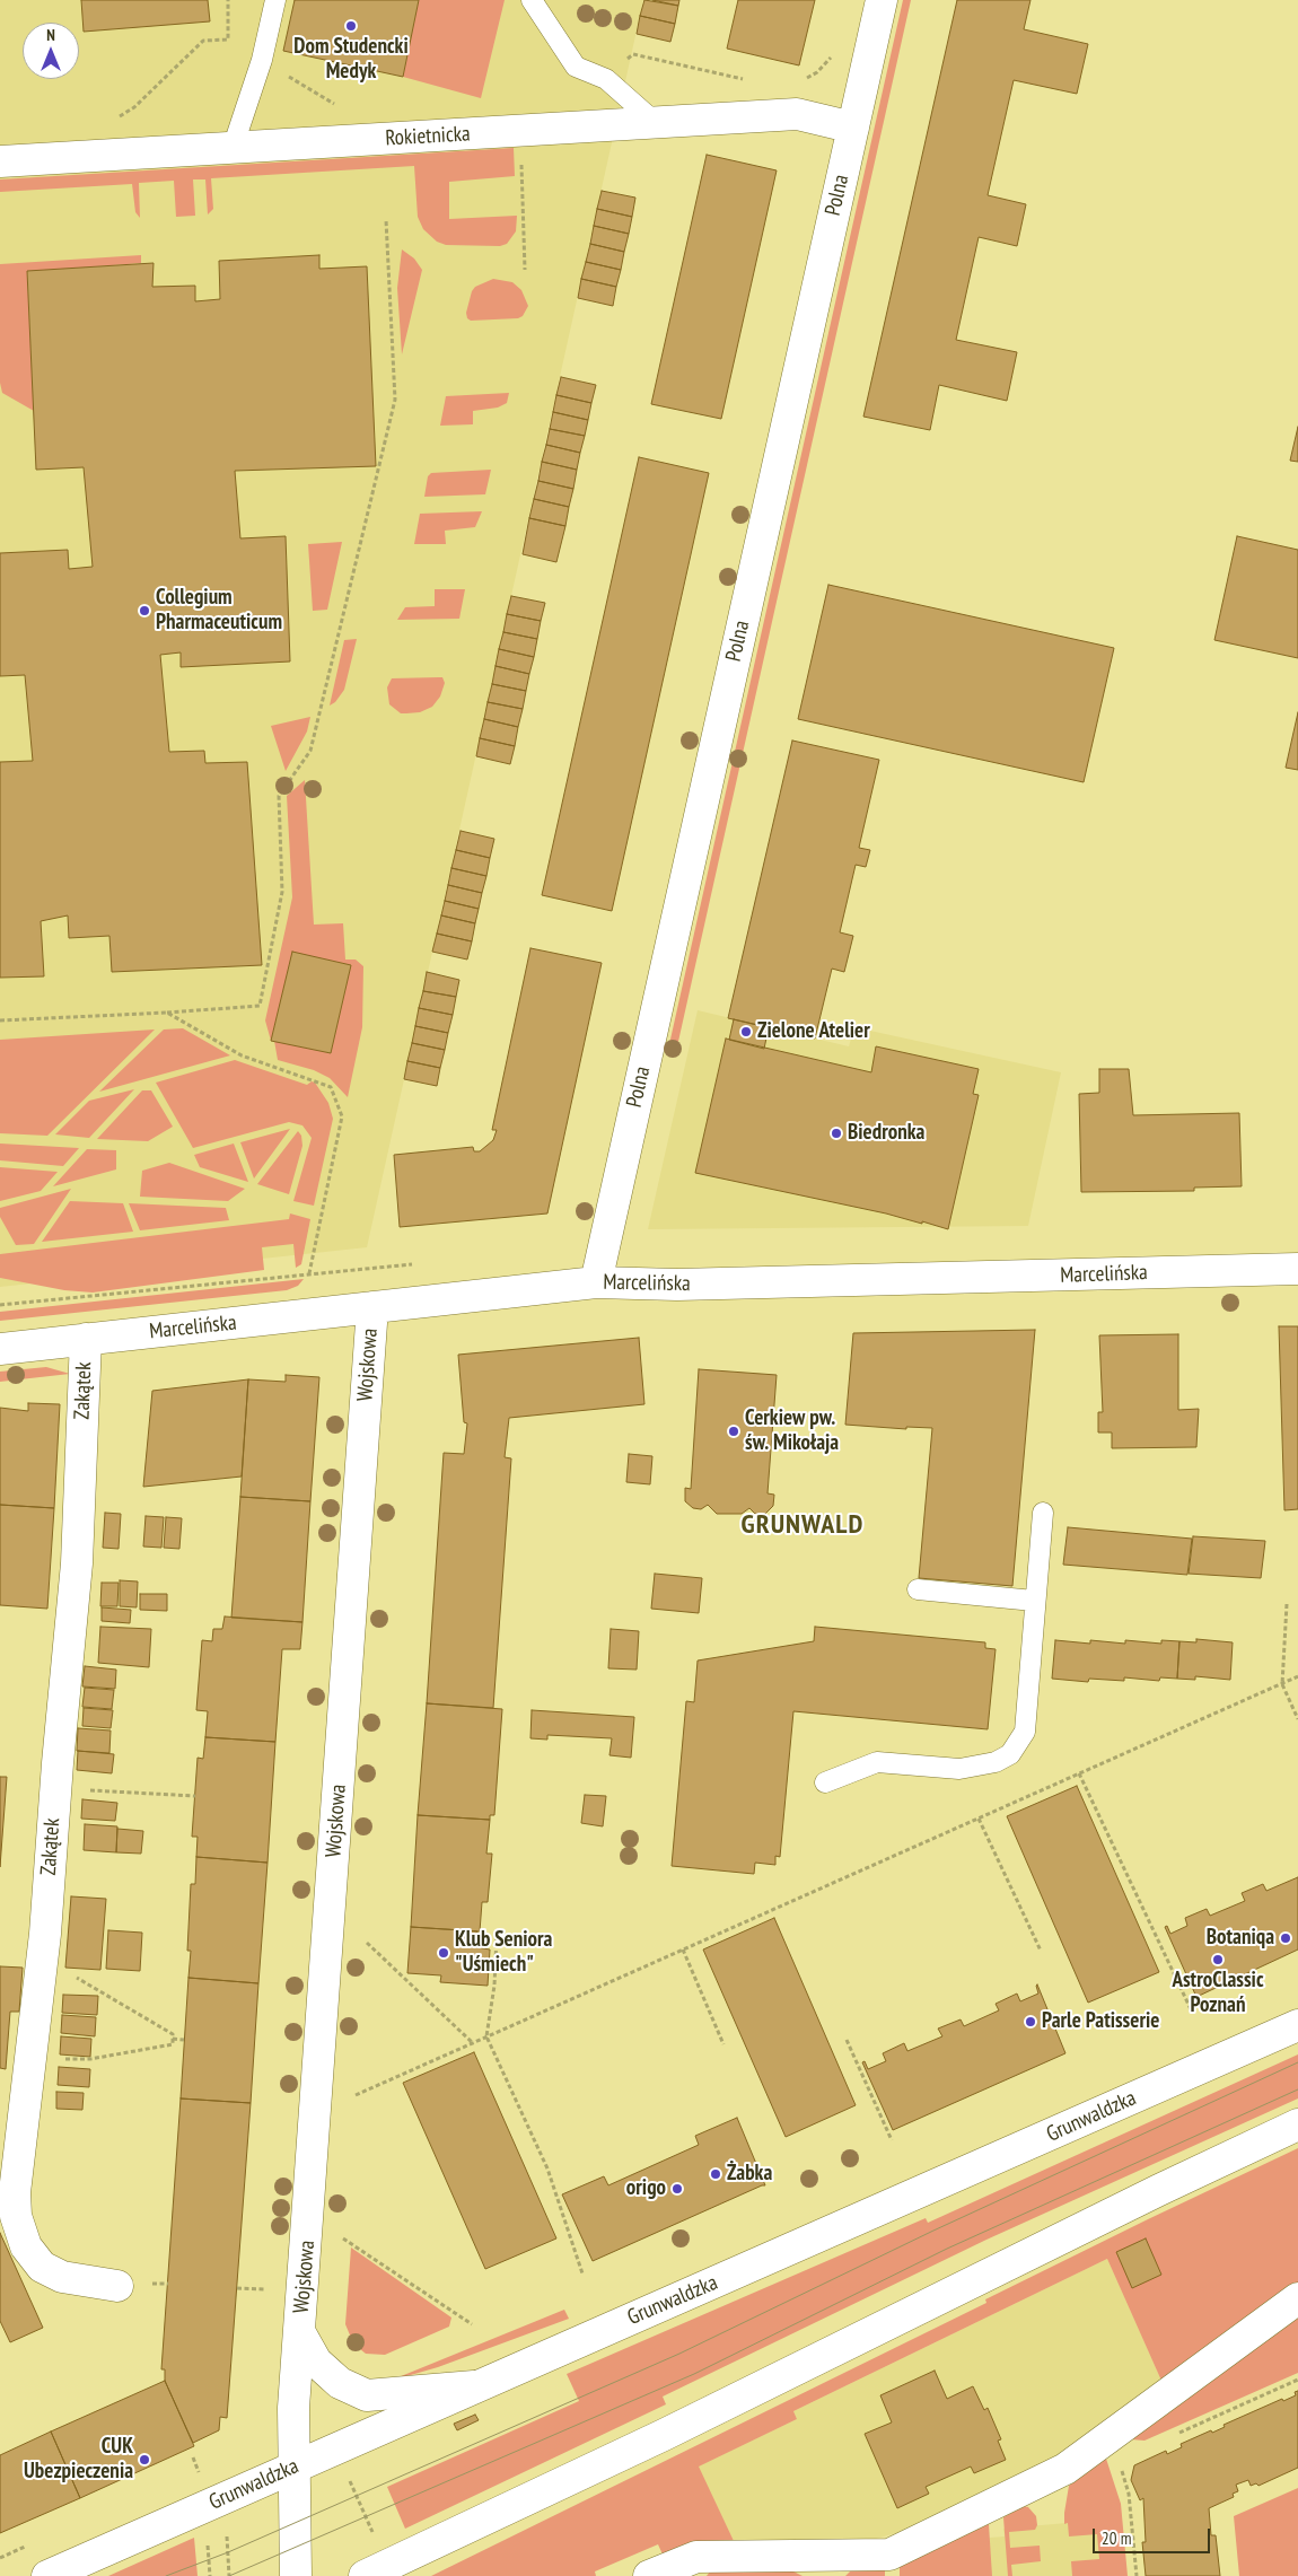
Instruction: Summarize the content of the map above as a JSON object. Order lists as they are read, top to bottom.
{
  "streets": {
    "street": [
      "Rokietnicka",
      "Polna",
      "Marcelińska",
      "Wojskowa",
      "Zakątek",
      "Grunwaldzka"
    ]
  },
  "crossings": [
    ["Rokietnicka", "Polna"],
    ["Polna", "Marcelińska"],
    ["Marcelińska", "Wojskowa"],
    ["Marcelińska", "Zakątek"],
    ["Wojskowa", "Grunwaldzka"]
  ],
  "districts": ["GRUNWALD"],
  "places": [
    "Dom Studencki Medyk",
    "Collegium Pharmaceuticum",
    "Zielone Atelier",
    "Biedronka",
    "Cerkiew pw. św. Mikołaja",
    "Botaniqa",
    "Klub Seniora \"Uśmiech\"",
    "AstroClassic Poznań",
    "Parle Patisserie",
    "Żabka",
    "origo",
    "CUK Ubezpieczenia"
  ],
  "scale_bar": "20 m",
  "north": "top"
}
